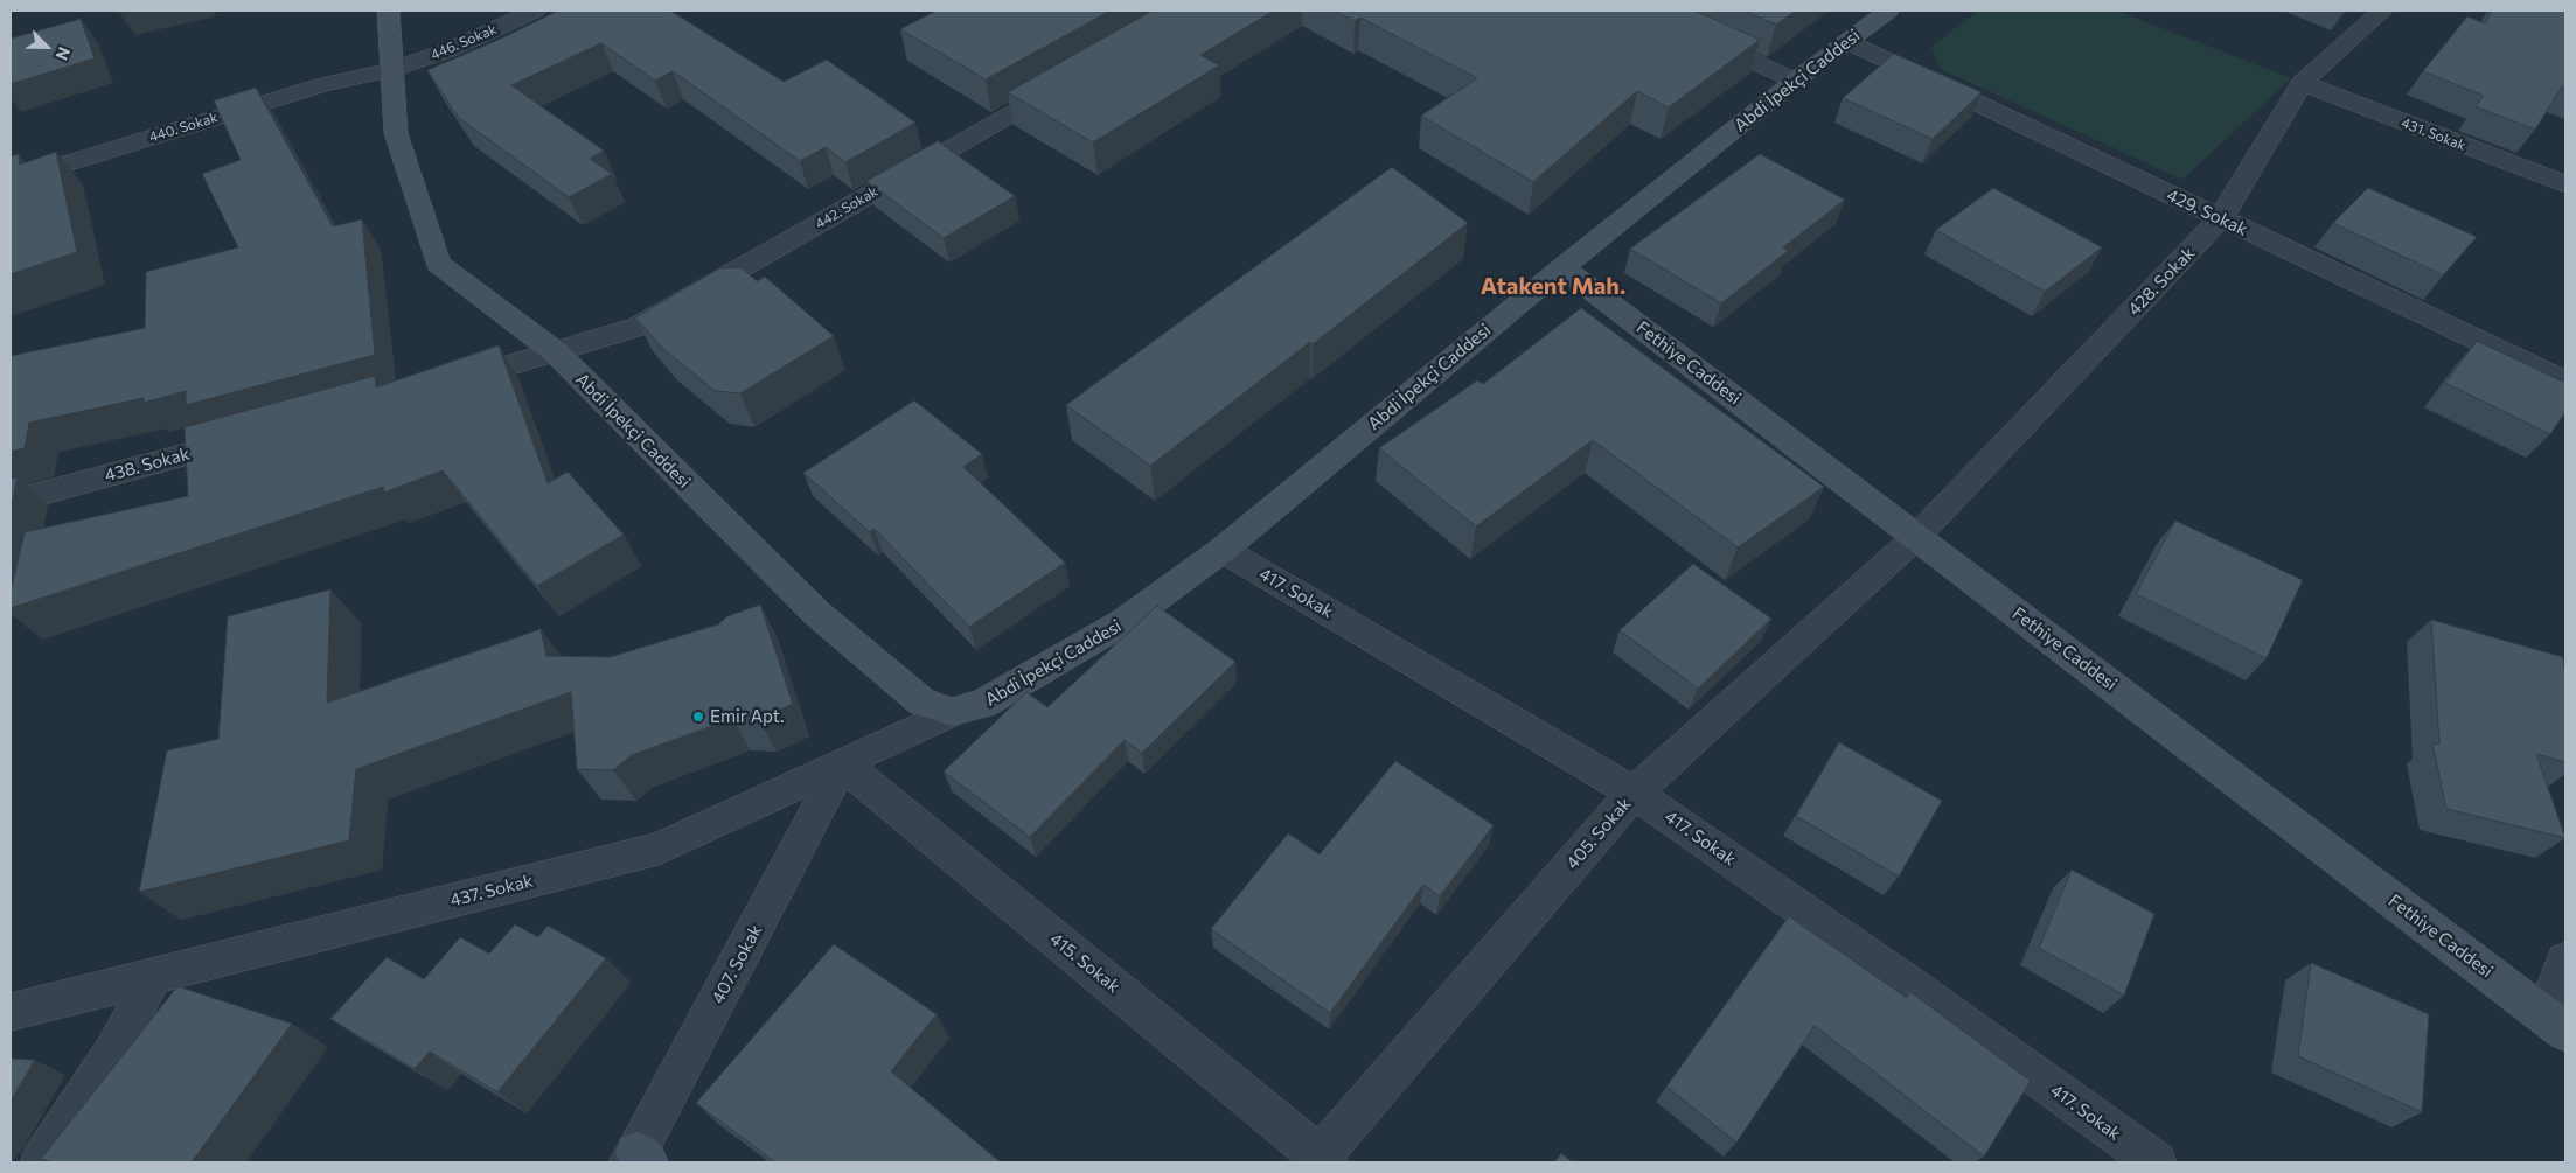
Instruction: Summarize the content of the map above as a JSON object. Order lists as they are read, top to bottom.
{
  "streets": {
    "street": [
      "446. Sokak",
      "Abdi İpekçi Caddesi",
      "440. Sokak",
      "431. Sokak",
      "442. Sokak",
      "429. Sokak",
      "428. Sokak",
      "Fethiye Caddesi",
      "438. Sokak",
      "417. Sokak",
      "405. Sokak",
      "437. Sokak",
      "415. Sokak",
      "407. Sokak"
    ]
  },
  "crossings": [
    ["446. Sokak", "Abdi İpekçi Caddesi"],
    ["446. Sokak", "440. Sokak"],
    ["Abdi İpekçi Caddesi", "440. Sokak"],
    ["Abdi İpekçi Caddesi", "442. Sokak"],
    ["Abdi İpekçi Caddesi", "429. Sokak"],
    ["Abdi İpekçi Caddesi", "Fethiye Caddesi"],
    ["Abdi İpekçi Caddesi", "417. Sokak"],
    ["Abdi İpekçi Caddesi", "437. Sokak"],
    ["431. Sokak", "428. Sokak"],
    ["429. Sokak", "428. Sokak"],
    ["428. Sokak", "Fethiye Caddesi"],
    ["428. Sokak", "405. Sokak"],
    ["Fethiye Caddesi", "405. Sokak"],
    ["417. Sokak", "405. Sokak"],
    ["405. Sokak", "415. Sokak"],
    ["437. Sokak", "415. Sokak"],
    ["437. Sokak", "407. Sokak"],
    ["415. Sokak", "407. Sokak"]
  ],
  "districts": ["Atakent Mah."],
  "places": ["Emir Apt."],
  "north": "bottom right"
}
